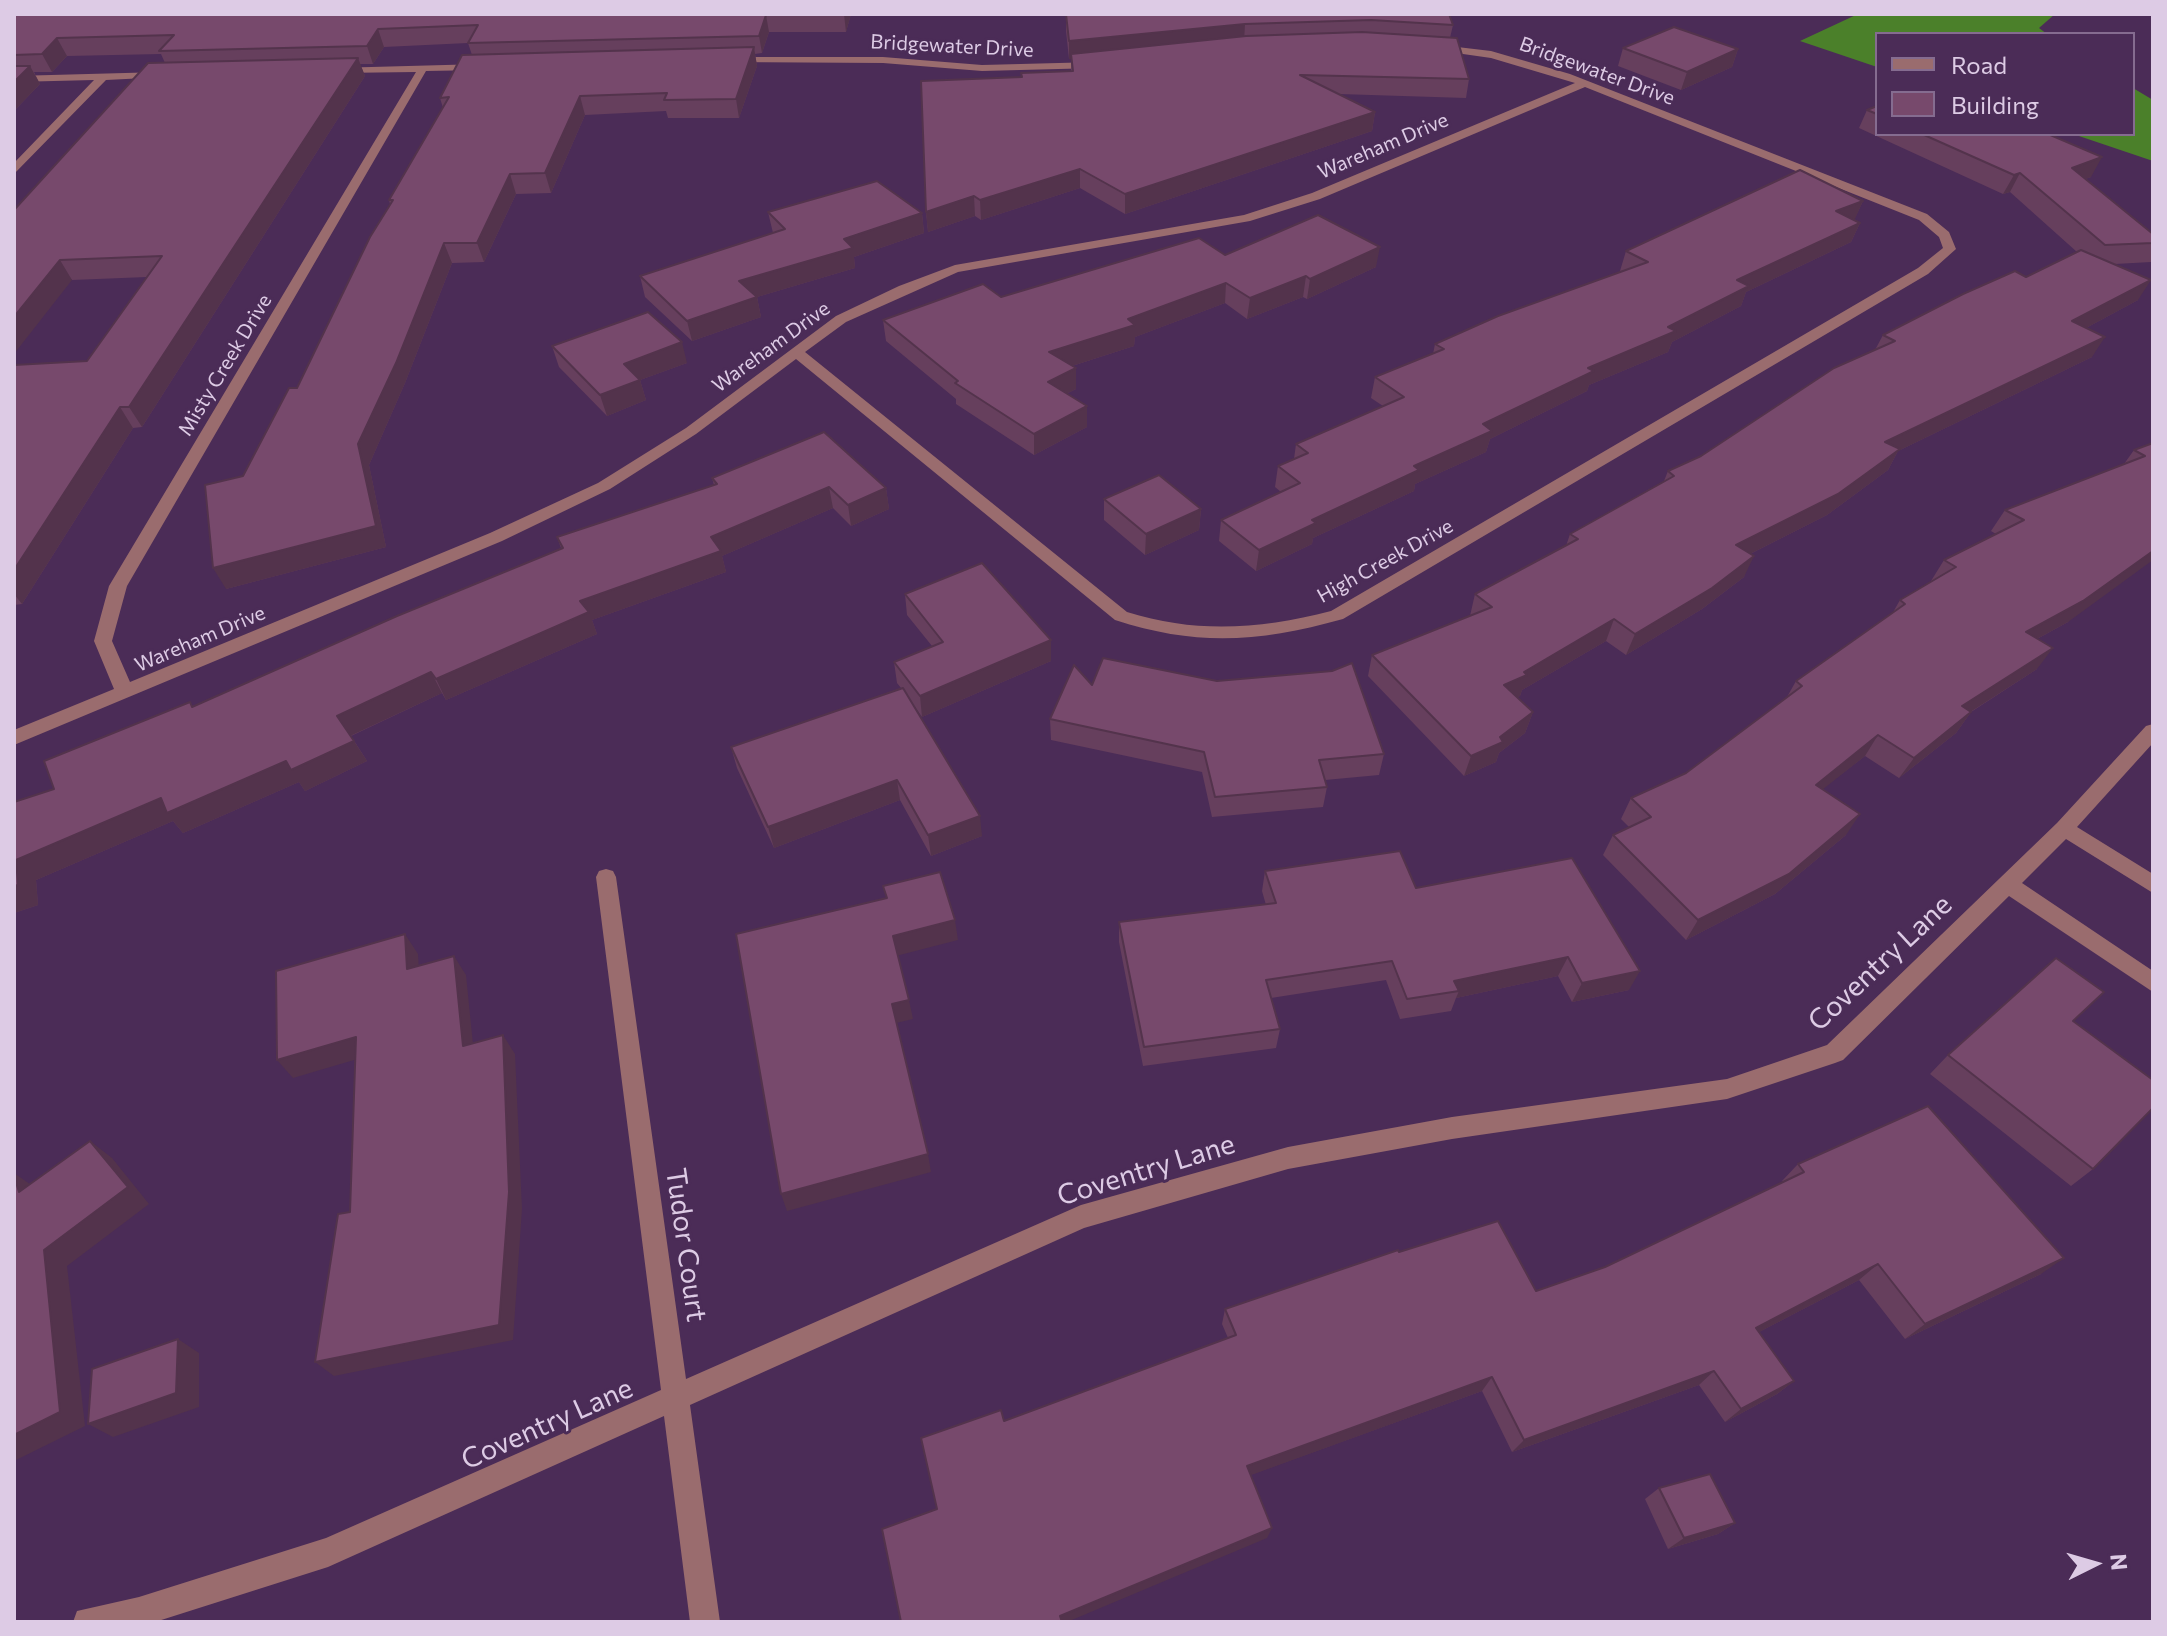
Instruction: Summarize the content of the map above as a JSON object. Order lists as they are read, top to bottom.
{
  "streets": {
    "street": [
      "Bridgewater Drive",
      "Wareham Drive",
      "Misty Creek Drive",
      "High Creek Drive",
      "Coventry Lane",
      "Tudor Court"
    ]
  },
  "crossings": [
    ["Bridgewater Drive", "Wareham Drive"],
    ["Bridgewater Drive", "High Creek Drive"],
    ["Wareham Drive", "Misty Creek Drive"],
    ["Wareham Drive", "High Creek Drive"],
    ["Coventry Lane", "Tudor Court"]
  ],
  "legend": ["Road", "Building"],
  "north": "right"
}
